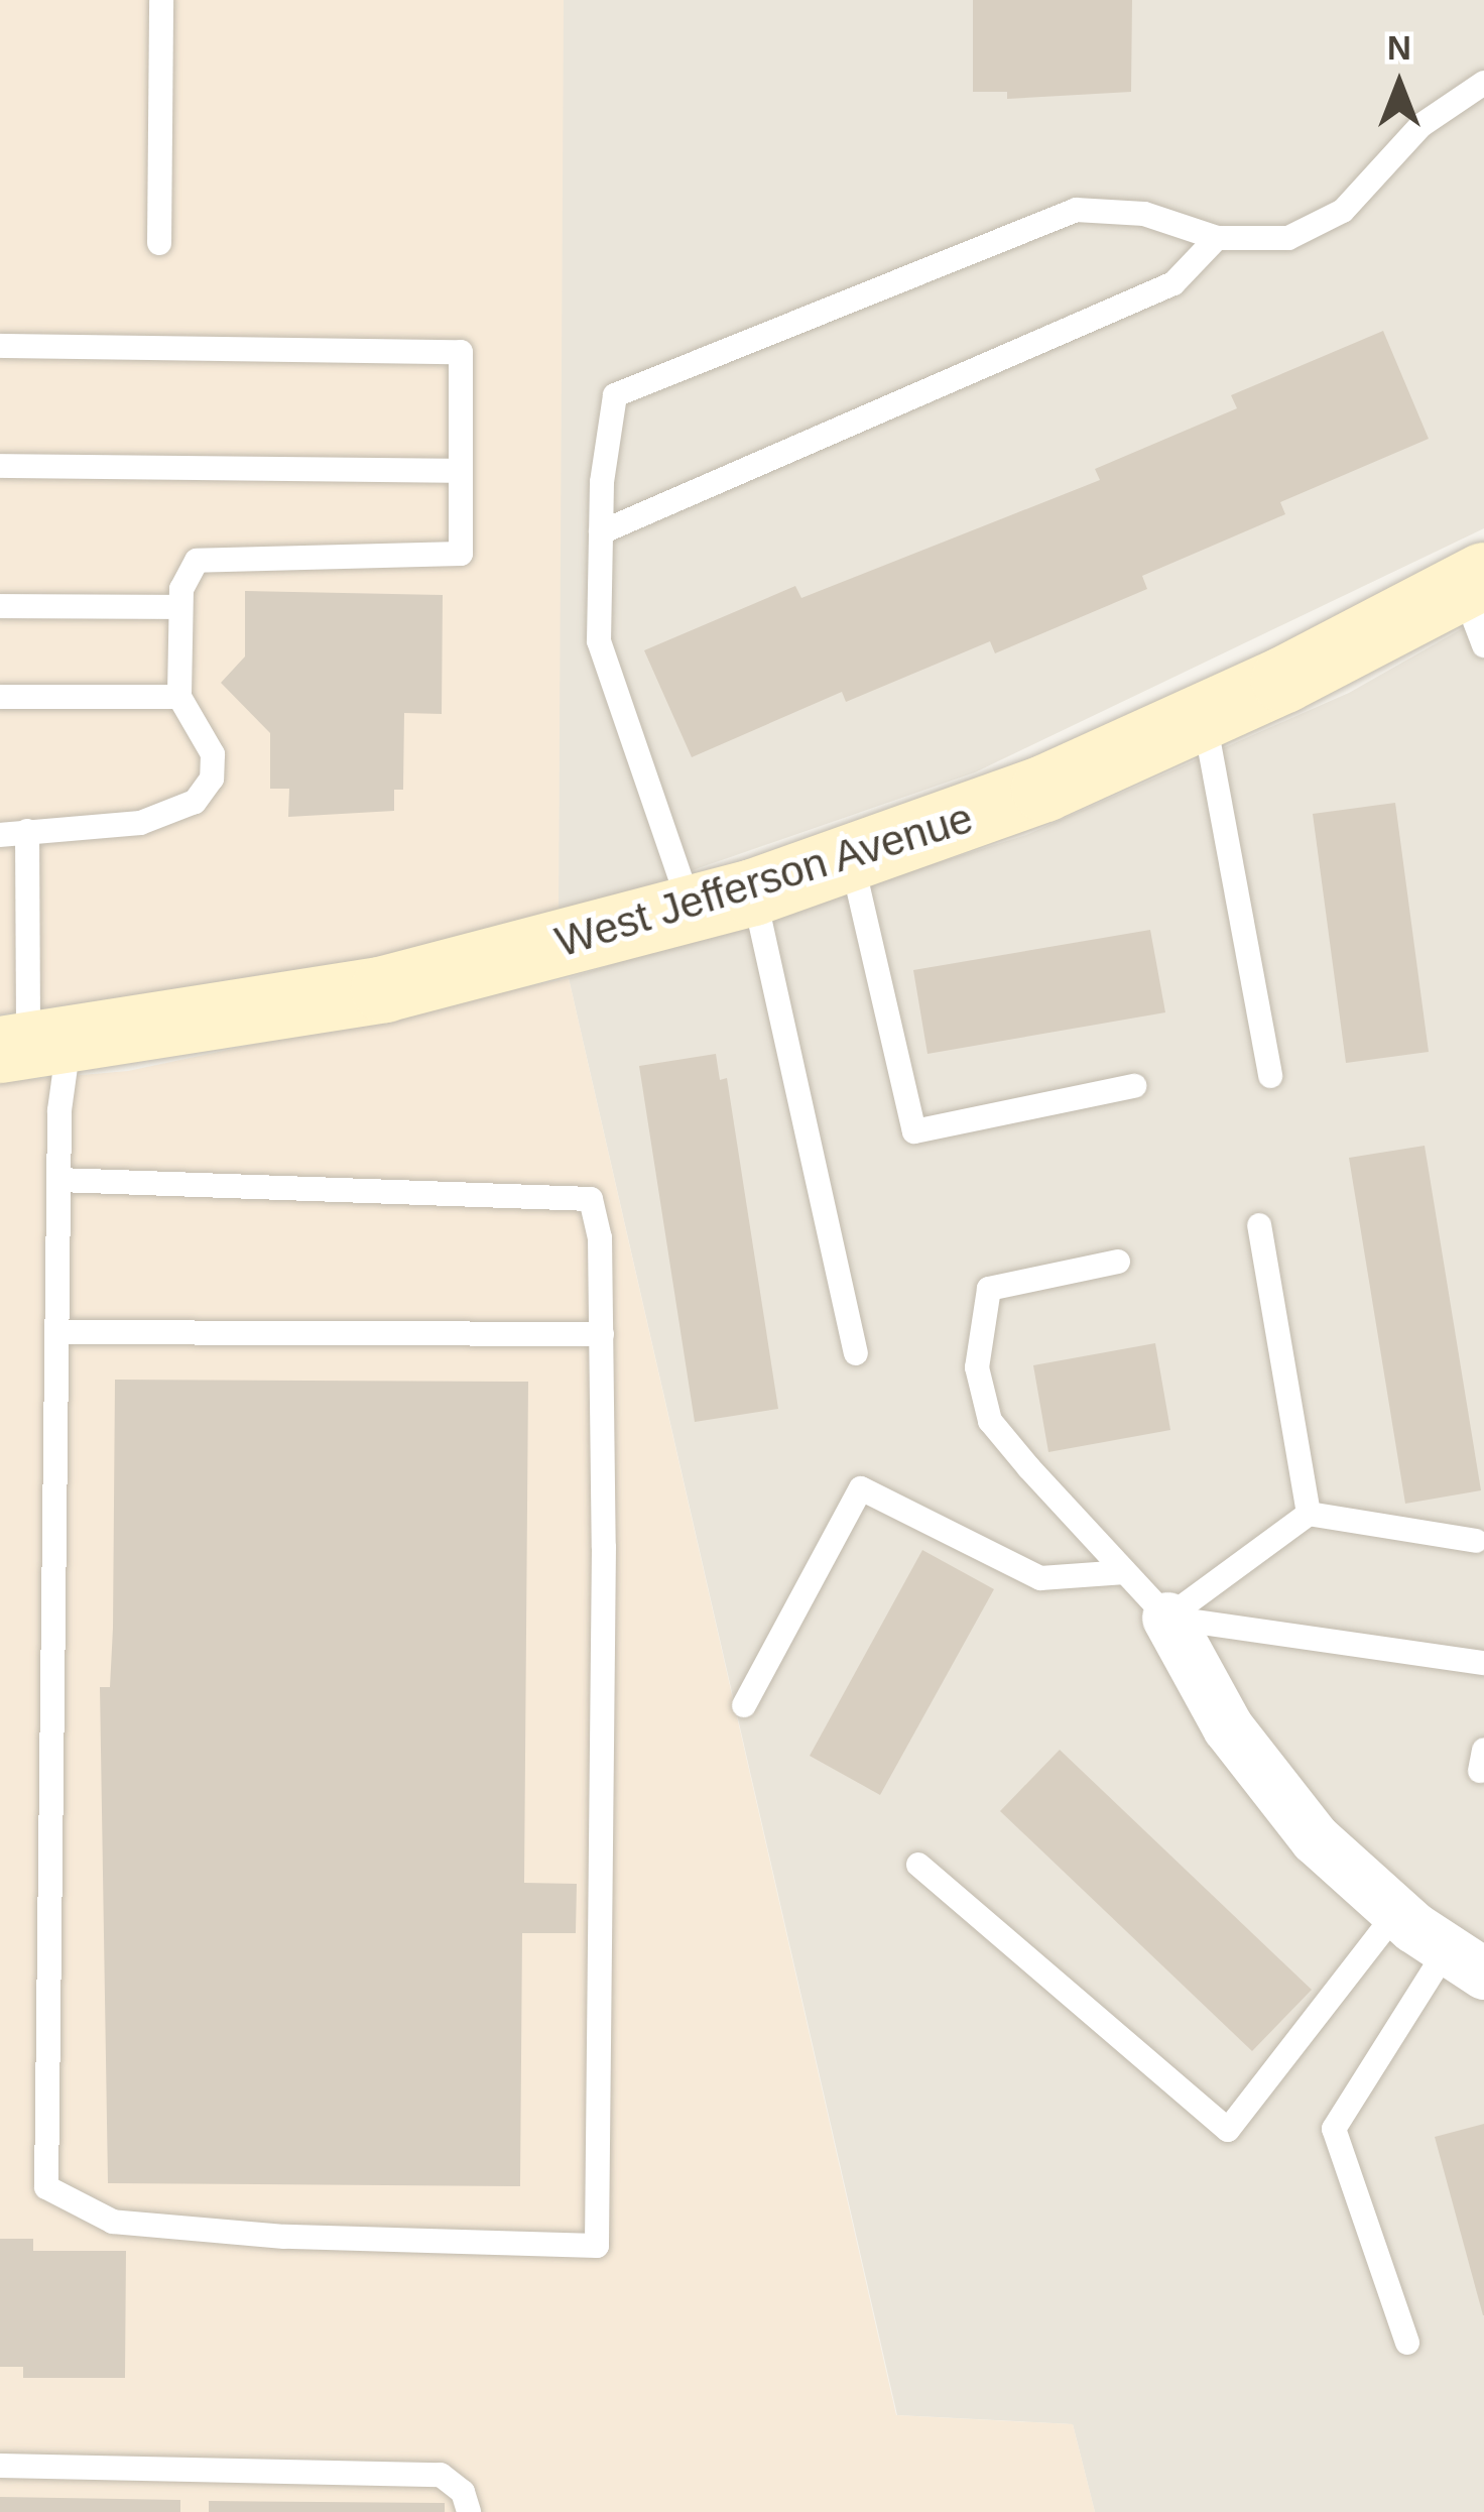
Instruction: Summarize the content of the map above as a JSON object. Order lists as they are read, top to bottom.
{
  "streets": {
    "street": ["West Jefferson Avenue"]
  },
  "north": "top"
}
